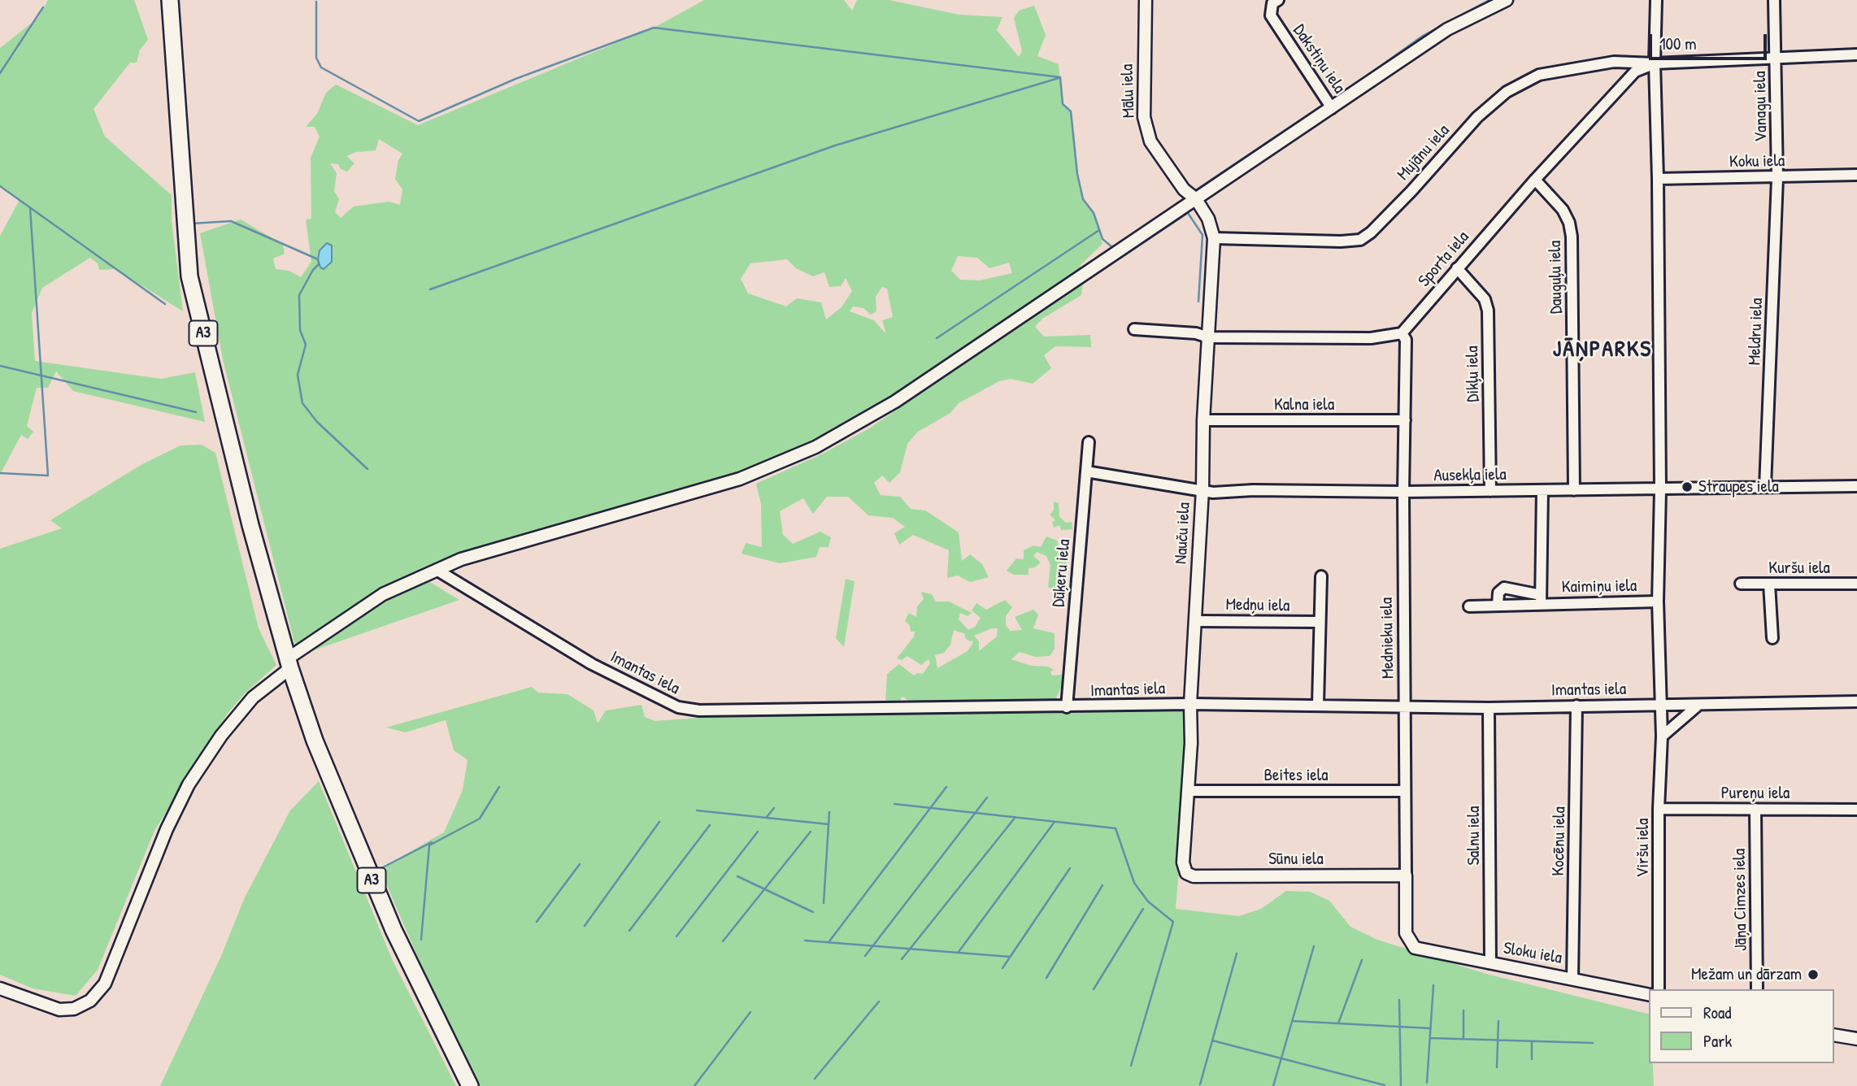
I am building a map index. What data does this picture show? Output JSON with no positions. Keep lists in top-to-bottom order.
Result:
{
  "streets": {
    "highway": ["A3"],
    "street": [
      "Dakstiņu iela",
      "Mālu iela",
      "Vanagu iela",
      "Mujānu iela",
      "Koku iela",
      "Sporta iela",
      "Dauguļu iela",
      "Meldru iela",
      "Dikļu iela",
      "Kalna iela",
      "Ausekļa iela",
      "Nauču iela",
      "Kuršu iela",
      "Dūķeru iela",
      "Kaimiņu iela",
      "Medņu iela",
      "Mednieku iela",
      "Imantas iela",
      "Beites iela",
      "Pureņu iela",
      "Salnu iela",
      "Kocēnu iela",
      "Viršu iela",
      "Sūnu iela",
      "Jāņa Cimzes iela",
      "Sloku iela"
    ]
  },
  "crossings": [
    ["Mālu iela", "Nauču iela"],
    ["Vanagu iela", "Mujānu iela"],
    ["Vanagu iela", "Koku iela"],
    ["Vanagu iela", "Meldru iela"],
    ["Mujānu iela", "Sporta iela"],
    ["Mujānu iela", "Nauču iela"],
    ["Koku iela", "Meldru iela"],
    ["Sporta iela", "Dauguļu iela"],
    ["Sporta iela", "Dikļu iela"],
    ["Sporta iela", "Mednieku iela"],
    ["Dauguļu iela", "Ausekļa iela"],
    ["Meldru iela", "Ausekļa iela"],
    ["Dikļu iela", "Ausekļa iela"],
    ["Kalna iela", "Nauču iela"],
    ["Kalna iela", "Mednieku iela"],
    ["Ausekļa iela", "Nauču iela"],
    ["Ausekļa iela", "Dūķeru iela"],
    ["Ausekļa iela", "Kaimiņu iela"],
    ["Ausekļa iela", "Mednieku iela"],
    ["Nauču iela", "Medņu iela"],
    ["Nauču iela", "Imantas iela"],
    ["Nauču iela", "Beites iela"],
    ["Nauču iela", "Sūnu iela"],
    ["Dūķeru iela", "Imantas iela"],
    ["Mednieku iela", "Imantas iela"],
    ["Mednieku iela", "Beites iela"],
    ["Mednieku iela", "Sūnu iela"],
    ["Mednieku iela", "Sloku iela"],
    ["Imantas iela", "Salnu iela"],
    ["Imantas iela", "Kocēnu iela"],
    ["Imantas iela", "Viršu iela"],
    ["Pureņu iela", "Viršu iela"],
    ["Pureņu iela", "Jāņa Cimzes iela"],
    ["Salnu iela", "Sloku iela"],
    ["Kocēnu iela", "Sloku iela"]
  ],
  "districts": ["JĀŅPARKS"],
  "places": ["Straupes iela", "Mežam un dārzam"],
  "legend": ["Road", "Park"],
  "scale_bar": "100 m"
}
